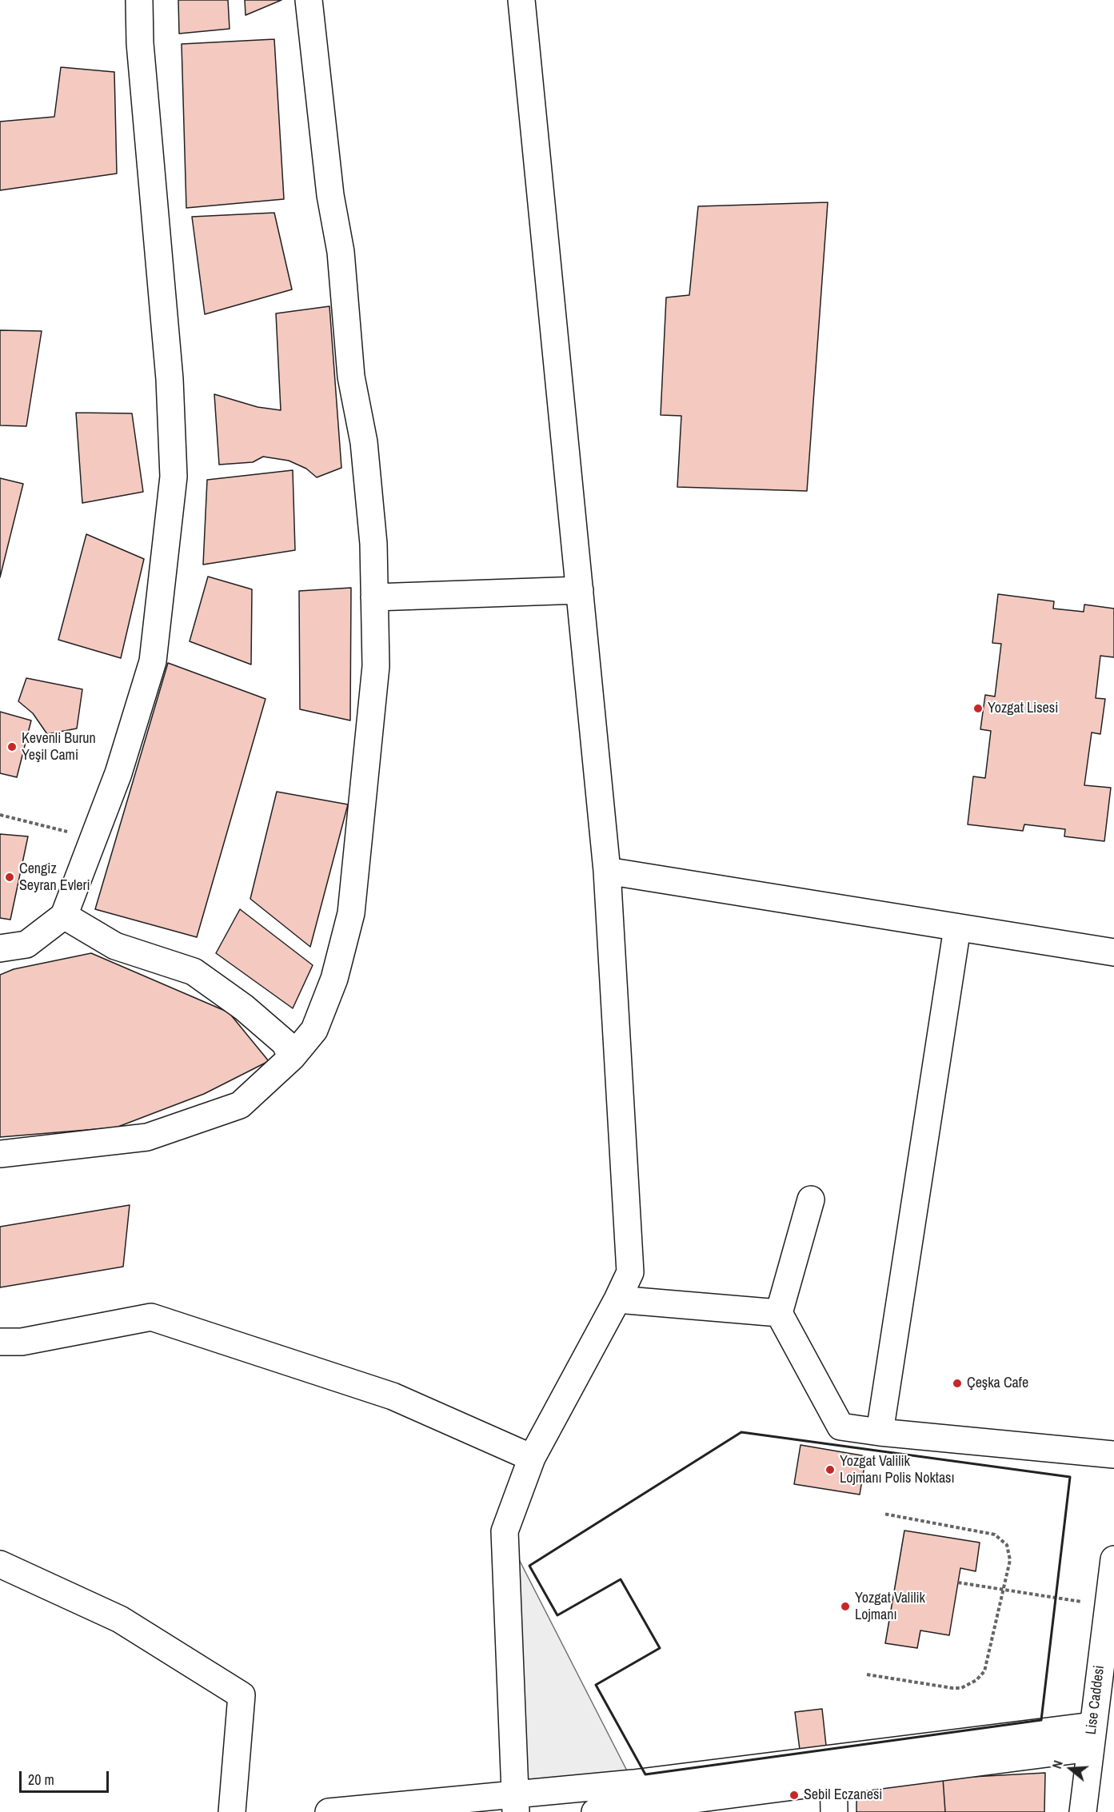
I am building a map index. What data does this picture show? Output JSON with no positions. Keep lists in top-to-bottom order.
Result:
{
  "streets": {
    "street": ["Lise Caddesi"]
  },
  "places": [
    "Yozgat Lisesi",
    "Kevenli Burun Yeşil Cami",
    "Cengiz Seyran Evleri",
    "Çeşka Cafe",
    "Yozgat Valilik Lojmanı Polis Noktası",
    "Yozgat Valilik Lojmanı",
    "Sebil Eczanesi"
  ],
  "scale_bar": "20 m",
  "north": "left"
}
